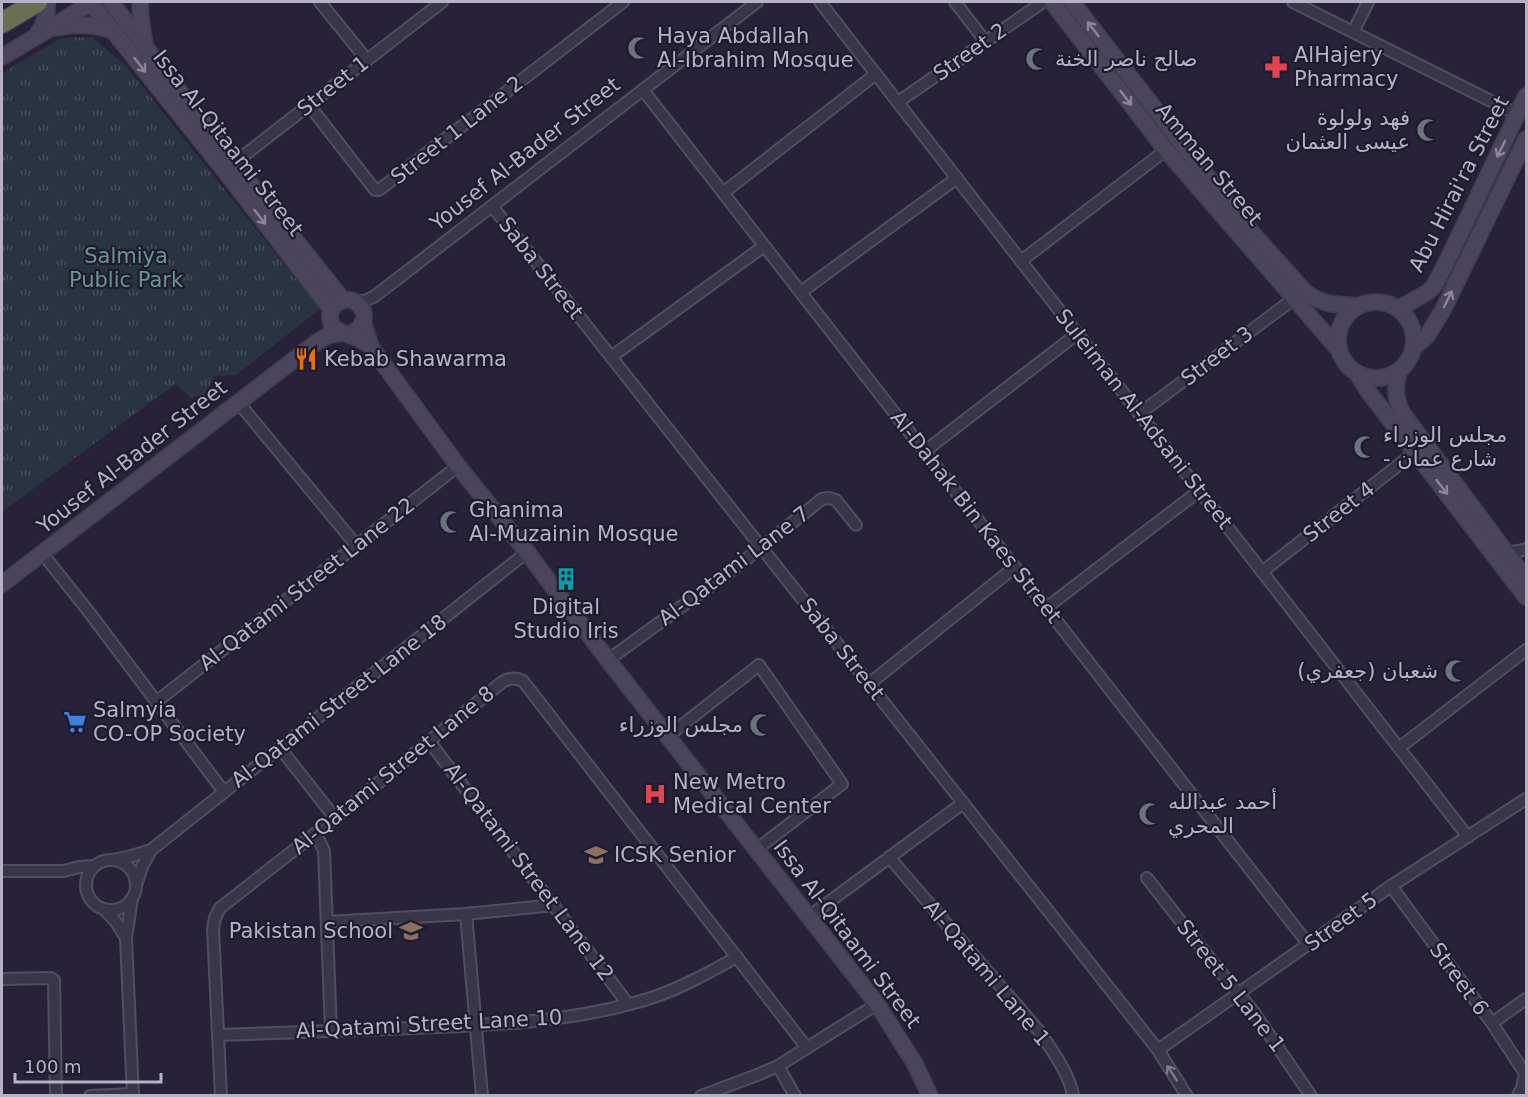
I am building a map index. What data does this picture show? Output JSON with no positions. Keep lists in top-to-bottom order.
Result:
{
  "streets": {
    "street": [
      "Street 2",
      "Street 1",
      "Street 1 Lane 2",
      "Issa Al-Qitaami Street",
      "Yousef Al-Bader Street",
      "Amman Street",
      "Abu Hirai'ra Street",
      "Saba Street",
      "Street 3",
      "Suleiman Al-Adsani Street",
      "Street 4",
      "Al-Dahak Bin Kaes Street",
      "Al-Qatami Lane 7",
      "Al-Qatami Street Lane 22",
      "Al-Qatami Street Lane 18",
      "Al-Qatami Street Lane 8",
      "Al-Qatami Street Lane 12",
      "Street 5",
      "Al-Qatami Lane 1",
      "Street 6",
      "Street 5 Lane 1",
      "Al-Qatami Street Lane 10"
    ]
  },
  "crossings": [
    ["Street 2", "Suleiman Al-Adsani Street"],
    ["Street 1", "Street 1 Lane 2"],
    ["Street 1", "Issa Al-Qitaami Street"],
    ["Issa Al-Qitaami Street", "Yousef Al-Bader Street"],
    ["Issa Al-Qitaami Street", "Al-Qatami Lane 7"],
    ["Issa Al-Qitaami Street", "Al-Qatami Street Lane 22"],
    ["Issa Al-Qitaami Street", "Al-Qatami Street Lane 18"],
    ["Yousef Al-Bader Street", "Saba Street"],
    ["Yousef Al-Bader Street", "Al-Dahak Bin Kaes Street"],
    ["Amman Street", "Abu Hirai'ra Street"],
    ["Amman Street", "Street 3"],
    ["Saba Street", "Al-Qatami Lane 7"],
    ["Saba Street", "Street 5"],
    ["Street 3", "Suleiman Al-Adsani Street"],
    ["Suleiman Al-Adsani Street", "Street 4"],
    ["Suleiman Al-Adsani Street", "Street 5"],
    ["Al-Dahak Bin Kaes Street", "Street 5"],
    ["Al-Qatami Street Lane 8", "Al-Qatami Street Lane 12"],
    ["Al-Qatami Street Lane 8", "Al-Qatami Street Lane 10"],
    ["Al-Qatami Street Lane 12", "Al-Qatami Street Lane 10"],
    ["Street 5", "Street 6"],
    ["Street 5", "Street 5 Lane 1"]
  ],
  "parks": ["Salmiya Public Park"],
  "places": {
    "mosque": [
      "Haya Abdallah Al-Ibrahim Mosque",
      "صالح ناصر الخنة",
      "فهد ولولوة عيسى العثمان",
      "مجلس الوزراء - شارع عمان",
      "Ghanima Al-Muzainin Mosque",
      "شعبان (جعفري)",
      "مجلس الوزراء",
      "أحمد عبدالله المحري"
    ],
    "pharmacy": ["AlHajery Pharmacy"],
    "restaurant": ["Kebab Shawarma"],
    "building": ["Digital Studio Iris"],
    "supermarket": ["Salmyia CO-OP Society"],
    "hospital": ["New Metro Medical Center"],
    "school or university": ["ICSK Senior", "Pakistan School"]
  },
  "scale_bar": "100 m"
}
